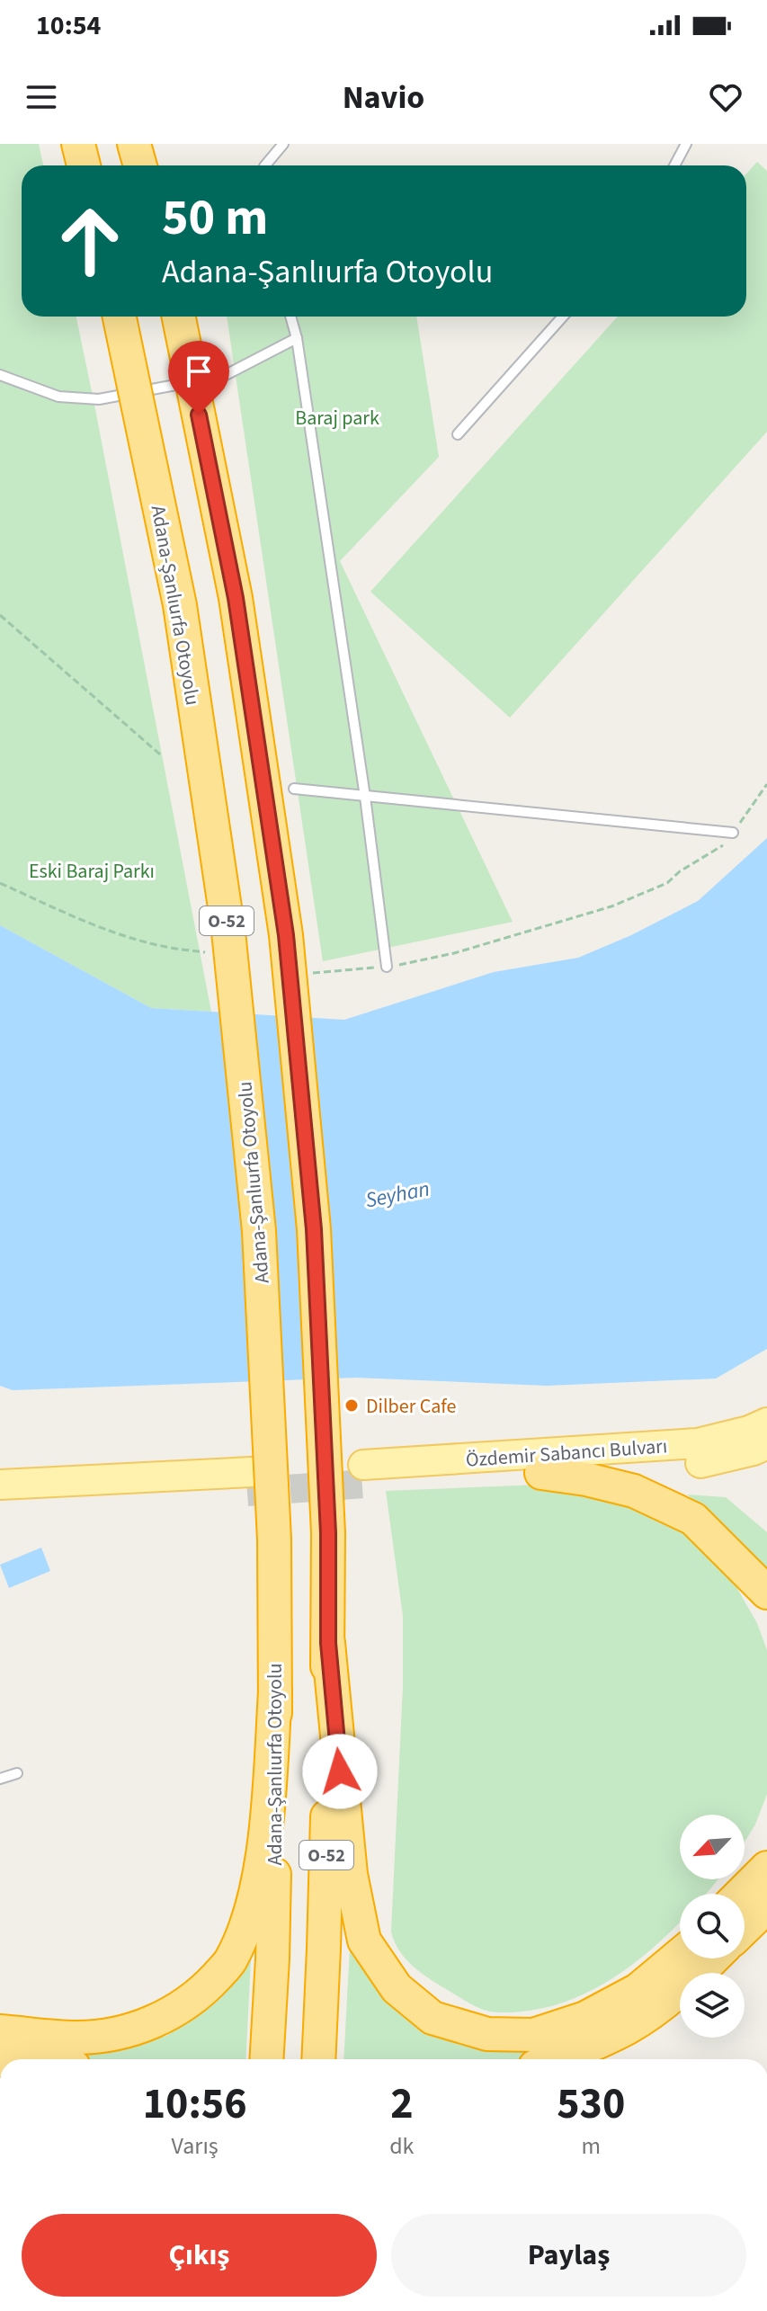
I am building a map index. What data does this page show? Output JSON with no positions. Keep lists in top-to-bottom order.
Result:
{
  "streets": {
    "highway": ["Adana-Şanlıurfa Otoyolu", "O-52"],
    "main road": ["Özdemir Sabancı Bulvarı"]
  },
  "water": ["Seyhan"],
  "parks": ["Baraj park", "Eski Baraj Parkı"],
  "places": ["Dilber Cafe"],
  "north": "bottom left",
  "page": {
    "status": "10:54",
    "header": "Navio",
    "turn": ["50 m", "Adana-Şanlıurfa Otoyolu"],
    "eta": [
      "10:56",
      "Varış",
      "2",
      "dk",
      "530",
      "m"
    ],
    "buttons": ["Çıkış", "Paylaş"]
  }
}
